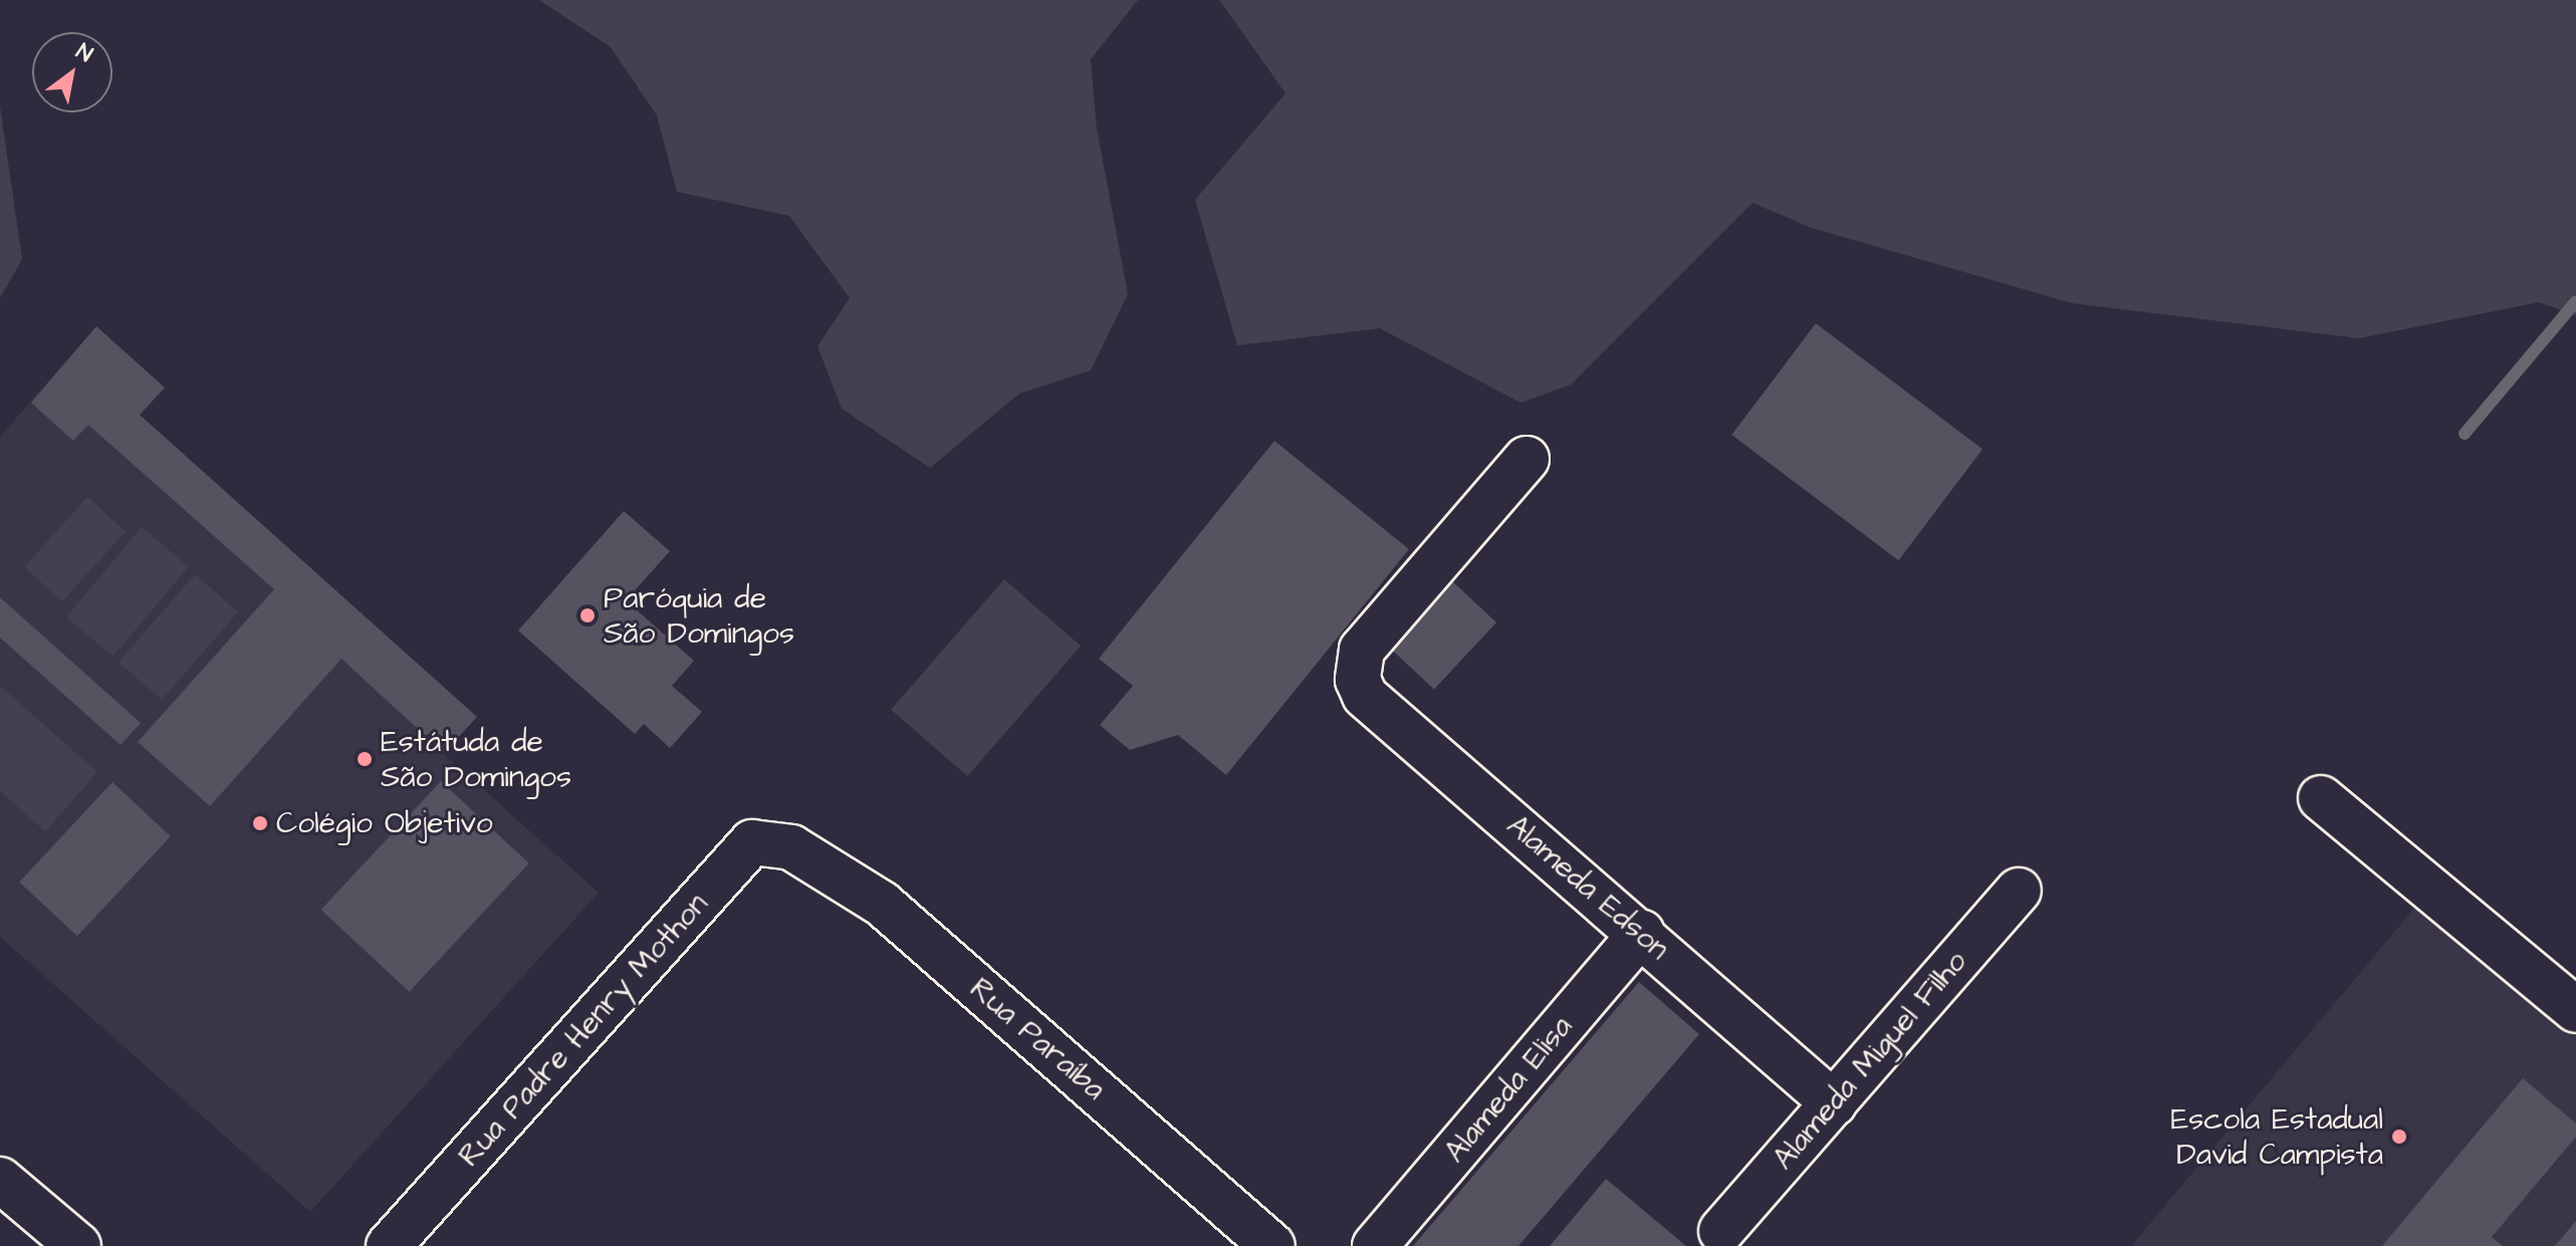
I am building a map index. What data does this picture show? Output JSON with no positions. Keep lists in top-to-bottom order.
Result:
{
  "streets": {
    "street": [
      "Alameda Edson",
      "Rua Padre Henry Mothon",
      "Rua Paraíba",
      "Alameda Miguel Filho",
      "Alameda Elisa"
    ]
  },
  "crossings": [
    ["Alameda Edson", "Alameda Miguel Filho"],
    ["Alameda Edson", "Alameda Elisa"],
    ["Rua Padre Henry Mothon", "Rua Paraíba"]
  ],
  "places": [
    "Paróquia de São Domingos",
    "Estátuda de São Domingos",
    "Colégio Objetivo",
    "Escola Estadual David Campista"
  ],
  "north": "top right"
}
